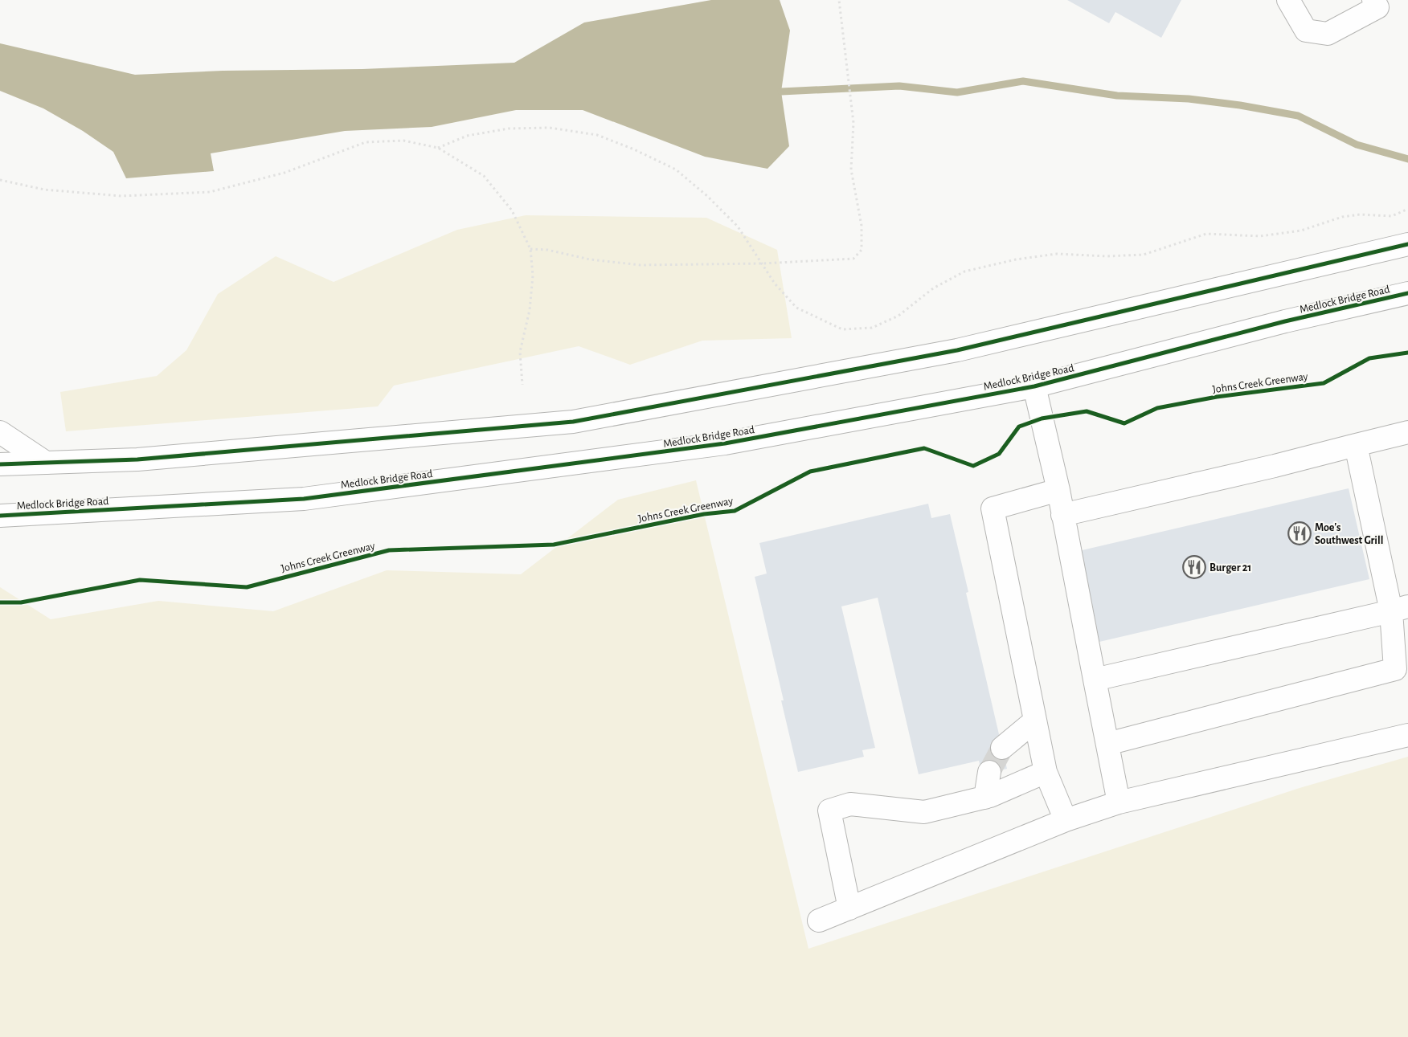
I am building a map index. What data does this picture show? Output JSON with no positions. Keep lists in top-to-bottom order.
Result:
{
  "streets": {
    "main road": ["Medlock Bridge Road"],
    "cycle path": ["Johns Creek Greenway"]
  },
  "places": {
    "restaurant": ["Moe's Southwest Grill", "Burger 21"]
  }
}
